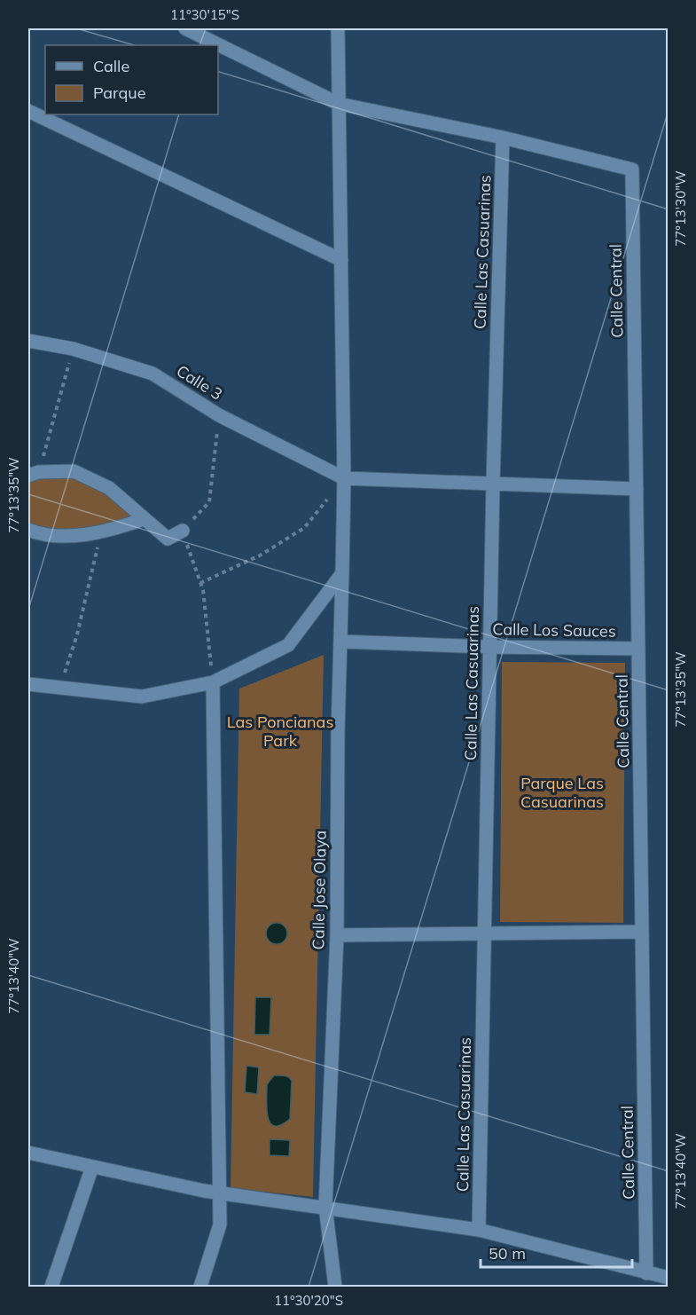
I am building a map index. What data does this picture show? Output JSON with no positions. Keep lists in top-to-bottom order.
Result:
{
  "streets": {
    "street": [
      "Calle Las Casuarinas",
      "Calle Central",
      "Calle 3",
      "Calle Los Sauces",
      "Calle Jose Olaya"
    ]
  },
  "crossings": [
    ["Calle Las Casuarinas", "Calle Central"],
    ["Calle Las Casuarinas", "Calle Los Sauces"],
    ["Calle Central", "Calle Los Sauces"],
    ["Calle 3", "Calle Jose Olaya"],
    ["Calle Los Sauces", "Calle Jose Olaya"]
  ],
  "parks": ["Las Poncianas Park", "Parque Las Casuarinas"],
  "legend": ["Calle", "Parque"],
  "scale_bar": "50 m",
  "coordinates": [
    "11°30'15\"S",
    "77°13'30\"W",
    "77°13'35\"W",
    "77°13'40\"W",
    "11°30'20\"S"
  ]
}
